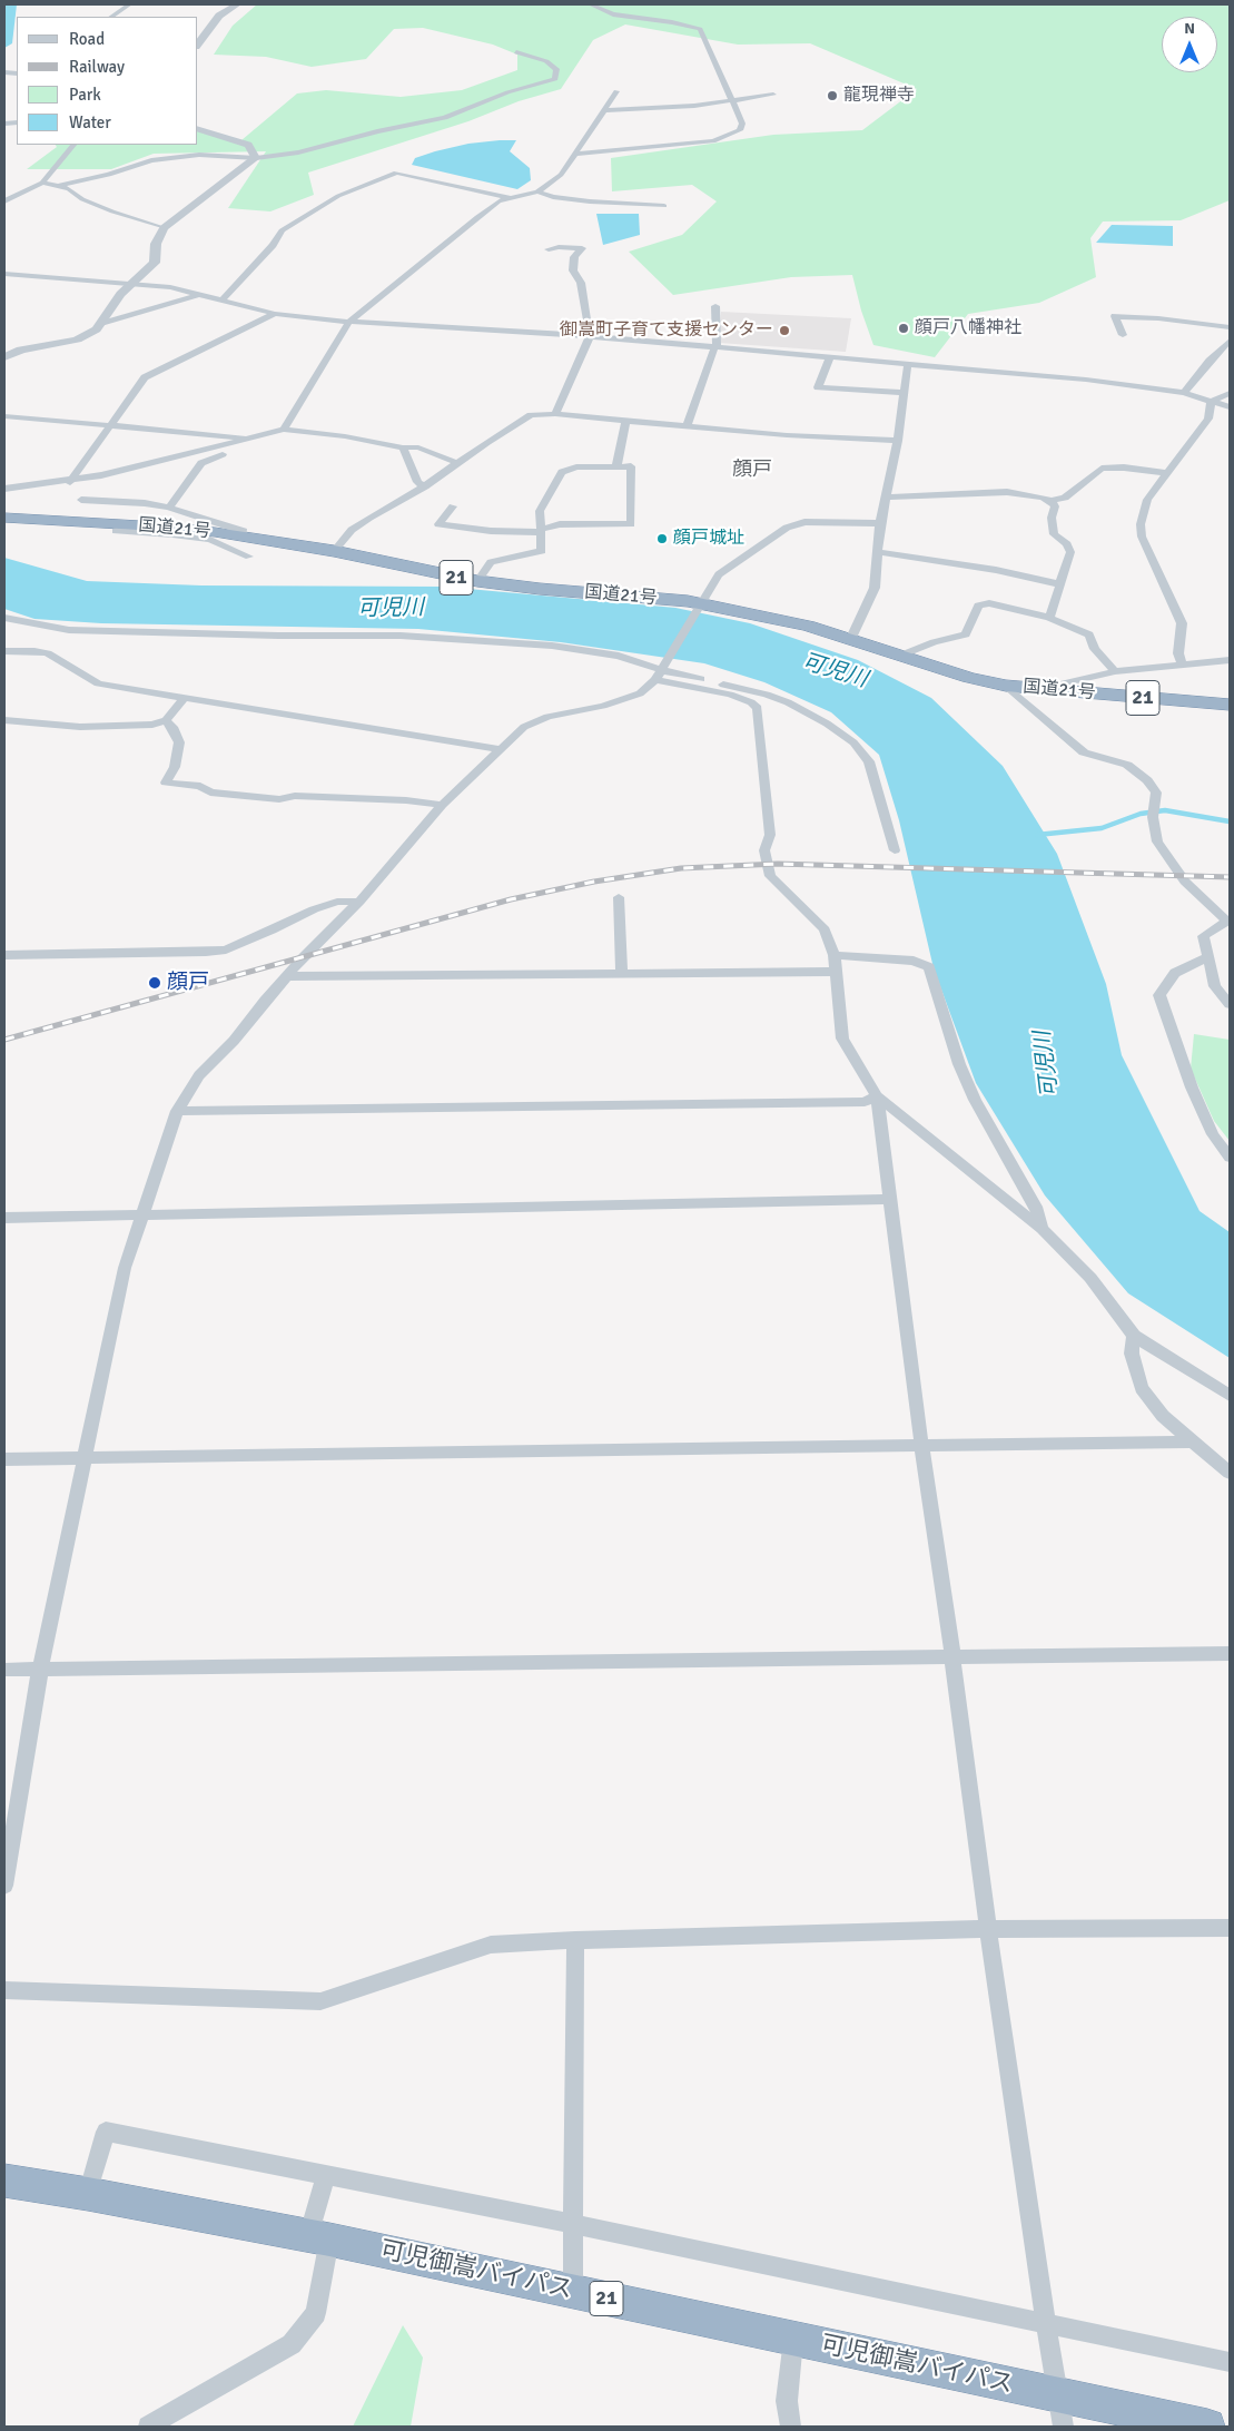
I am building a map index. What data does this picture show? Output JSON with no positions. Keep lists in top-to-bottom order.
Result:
{
  "streets": {
    "highway": ["国道21号", "21", "可児御嵩バイパス"]
  },
  "districts": ["顔戸"],
  "water": ["可児川"],
  "places": [
    "龍現禅寺",
    "顔戸八幡神社",
    "御嵩町子育て支援センター",
    "顔戸城址",
    "顔戸"
  ],
  "legend": [
    "Road",
    "Railway",
    "Park",
    "Water"
  ],
  "north": "top"
}
